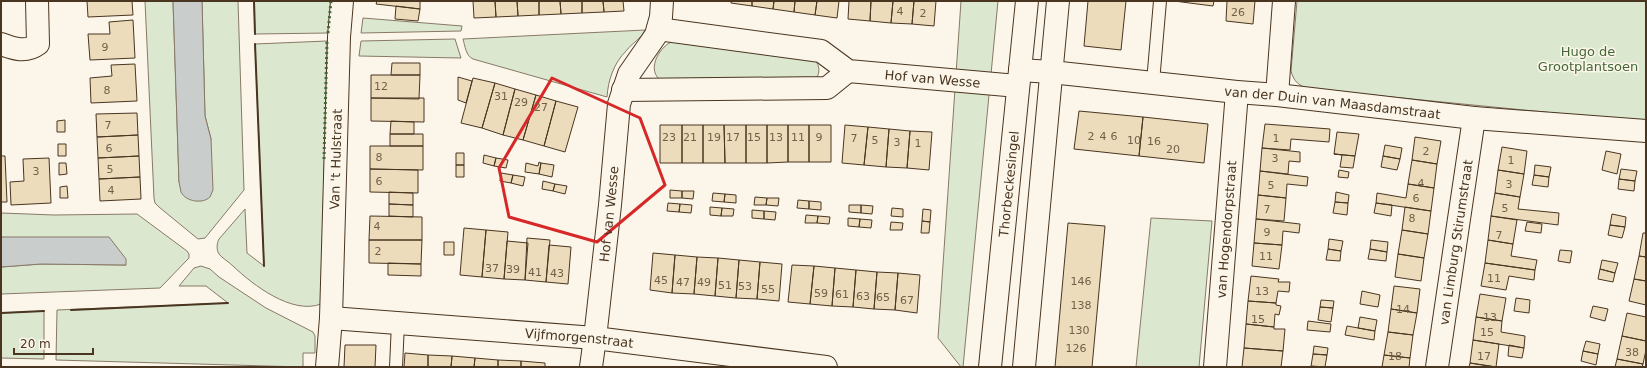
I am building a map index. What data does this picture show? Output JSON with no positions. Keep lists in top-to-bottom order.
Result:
{
  "streets": {
    "street": [
      "Hof van Wesse",
      "van der Duin van Maasdamstraat",
      "Van 't Hulstraat",
      "Thorbeckesingel",
      "van Hogendorpstraat",
      "van Limburg Stirumstraat",
      "Vijfmorgenstraat"
    ]
  },
  "crossings": [
    ["Hof van Wesse", "van der Duin van Maasdamstraat"],
    ["Hof van Wesse", "Thorbeckesingel"],
    ["Hof van Wesse", "Vijfmorgenstraat"],
    ["van der Duin van Maasdamstraat", "Thorbeckesingel"],
    ["van der Duin van Maasdamstraat", "van Hogendorpstraat"],
    ["van der Duin van Maasdamstraat", "van Limburg Stirumstraat"],
    ["Van 't Hulstraat", "Vijfmorgenstraat"]
  ],
  "parks": ["Hugo de Grootplantsoen"],
  "house_numbers": [
    "4",
    "26",
    "2",
    "9",
    "12",
    "8",
    "31",
    "29",
    "27",
    "7",
    "2",
    "4",
    "6",
    "23",
    "21",
    "19",
    "17",
    "15",
    "13",
    "11",
    "9",
    "7",
    "1",
    "5",
    "10",
    "16",
    "3",
    "1",
    "6",
    "20",
    "2",
    "8",
    "3",
    "1",
    "5",
    "3",
    "6",
    "4",
    "3",
    "5",
    "4",
    "6",
    "5",
    "7",
    "8",
    "4",
    "9",
    "7",
    "2",
    "11",
    "37",
    "39",
    "41",
    "43",
    "11",
    "45",
    "146",
    "47",
    "49",
    "51",
    "53",
    "55",
    "13",
    "59",
    "61",
    "63",
    "65",
    "67",
    "138",
    "14",
    "13",
    "15",
    "130",
    "15",
    "126",
    "38",
    "18",
    "17"
  ],
  "scale_bar": "20 m"
}
